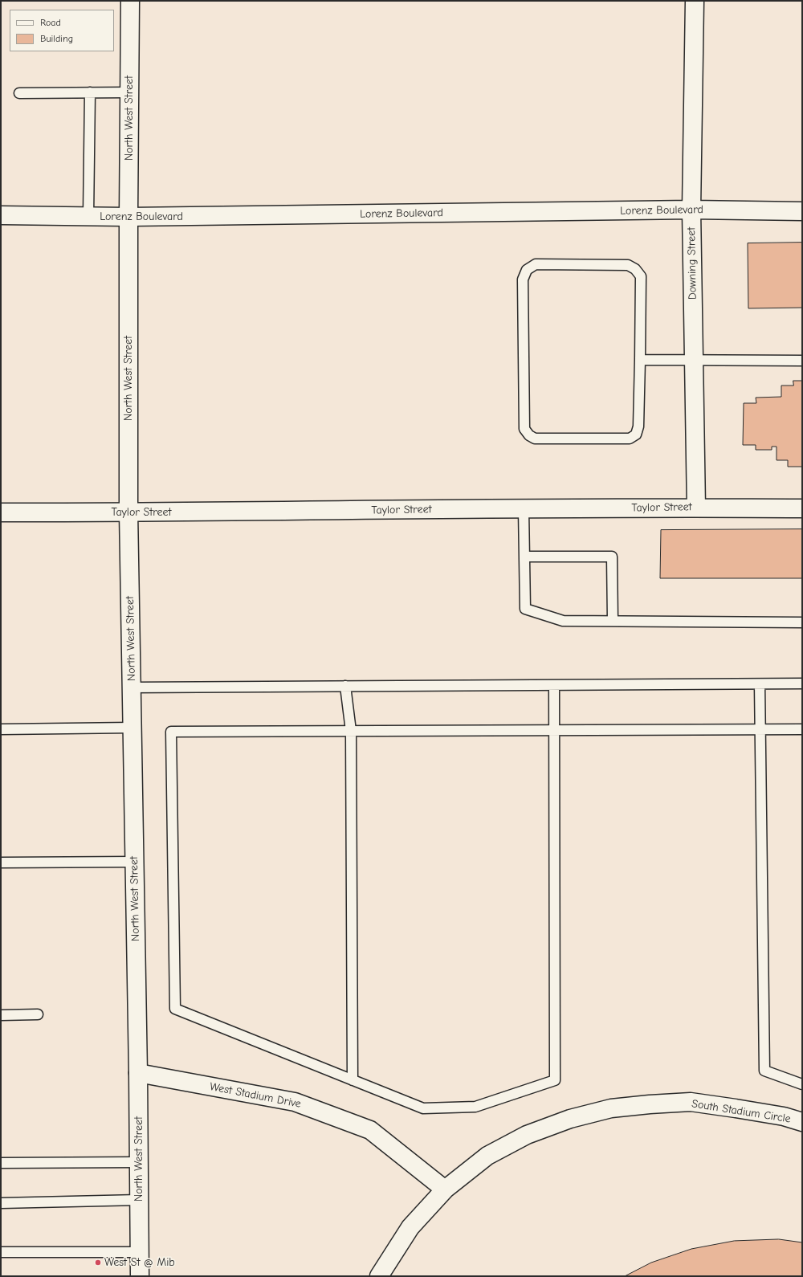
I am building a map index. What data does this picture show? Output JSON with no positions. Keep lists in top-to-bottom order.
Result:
{
  "streets": {
    "street": [
      "North West Street",
      "Lorenz Boulevard",
      "Downing Street",
      "Taylor Street",
      "West Stadium Drive",
      "South Stadium Circle"
    ]
  },
  "crossings": [
    ["North West Street", "Lorenz Boulevard"],
    ["North West Street", "Taylor Street"],
    ["North West Street", "West Stadium Drive"],
    ["Lorenz Boulevard", "Downing Street"],
    ["Downing Street", "Taylor Street"],
    ["West Stadium Drive", "South Stadium Circle"]
  ],
  "places": ["West St @ Mib"],
  "legend": ["Road", "Building"]
}
